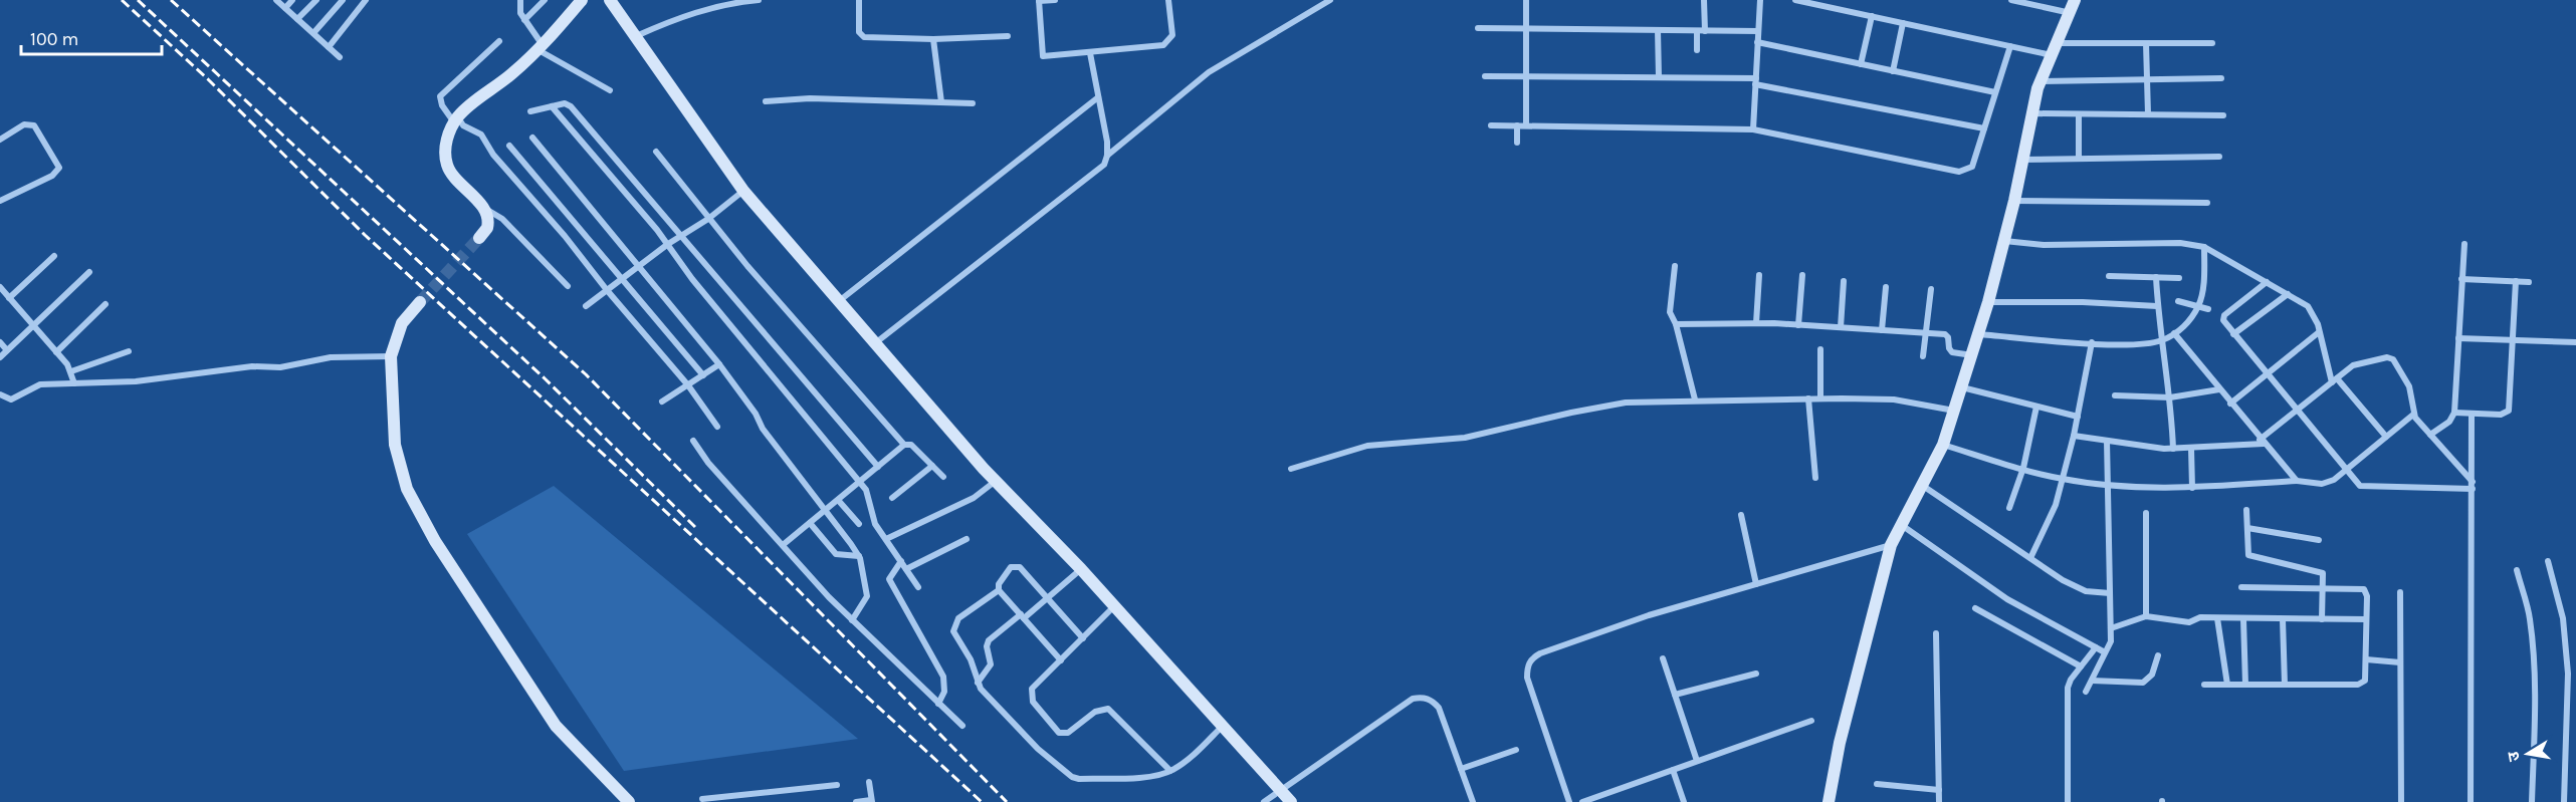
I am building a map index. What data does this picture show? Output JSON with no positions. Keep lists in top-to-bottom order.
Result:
{
  "scale_bar": "100 m",
  "north": "left"
}
